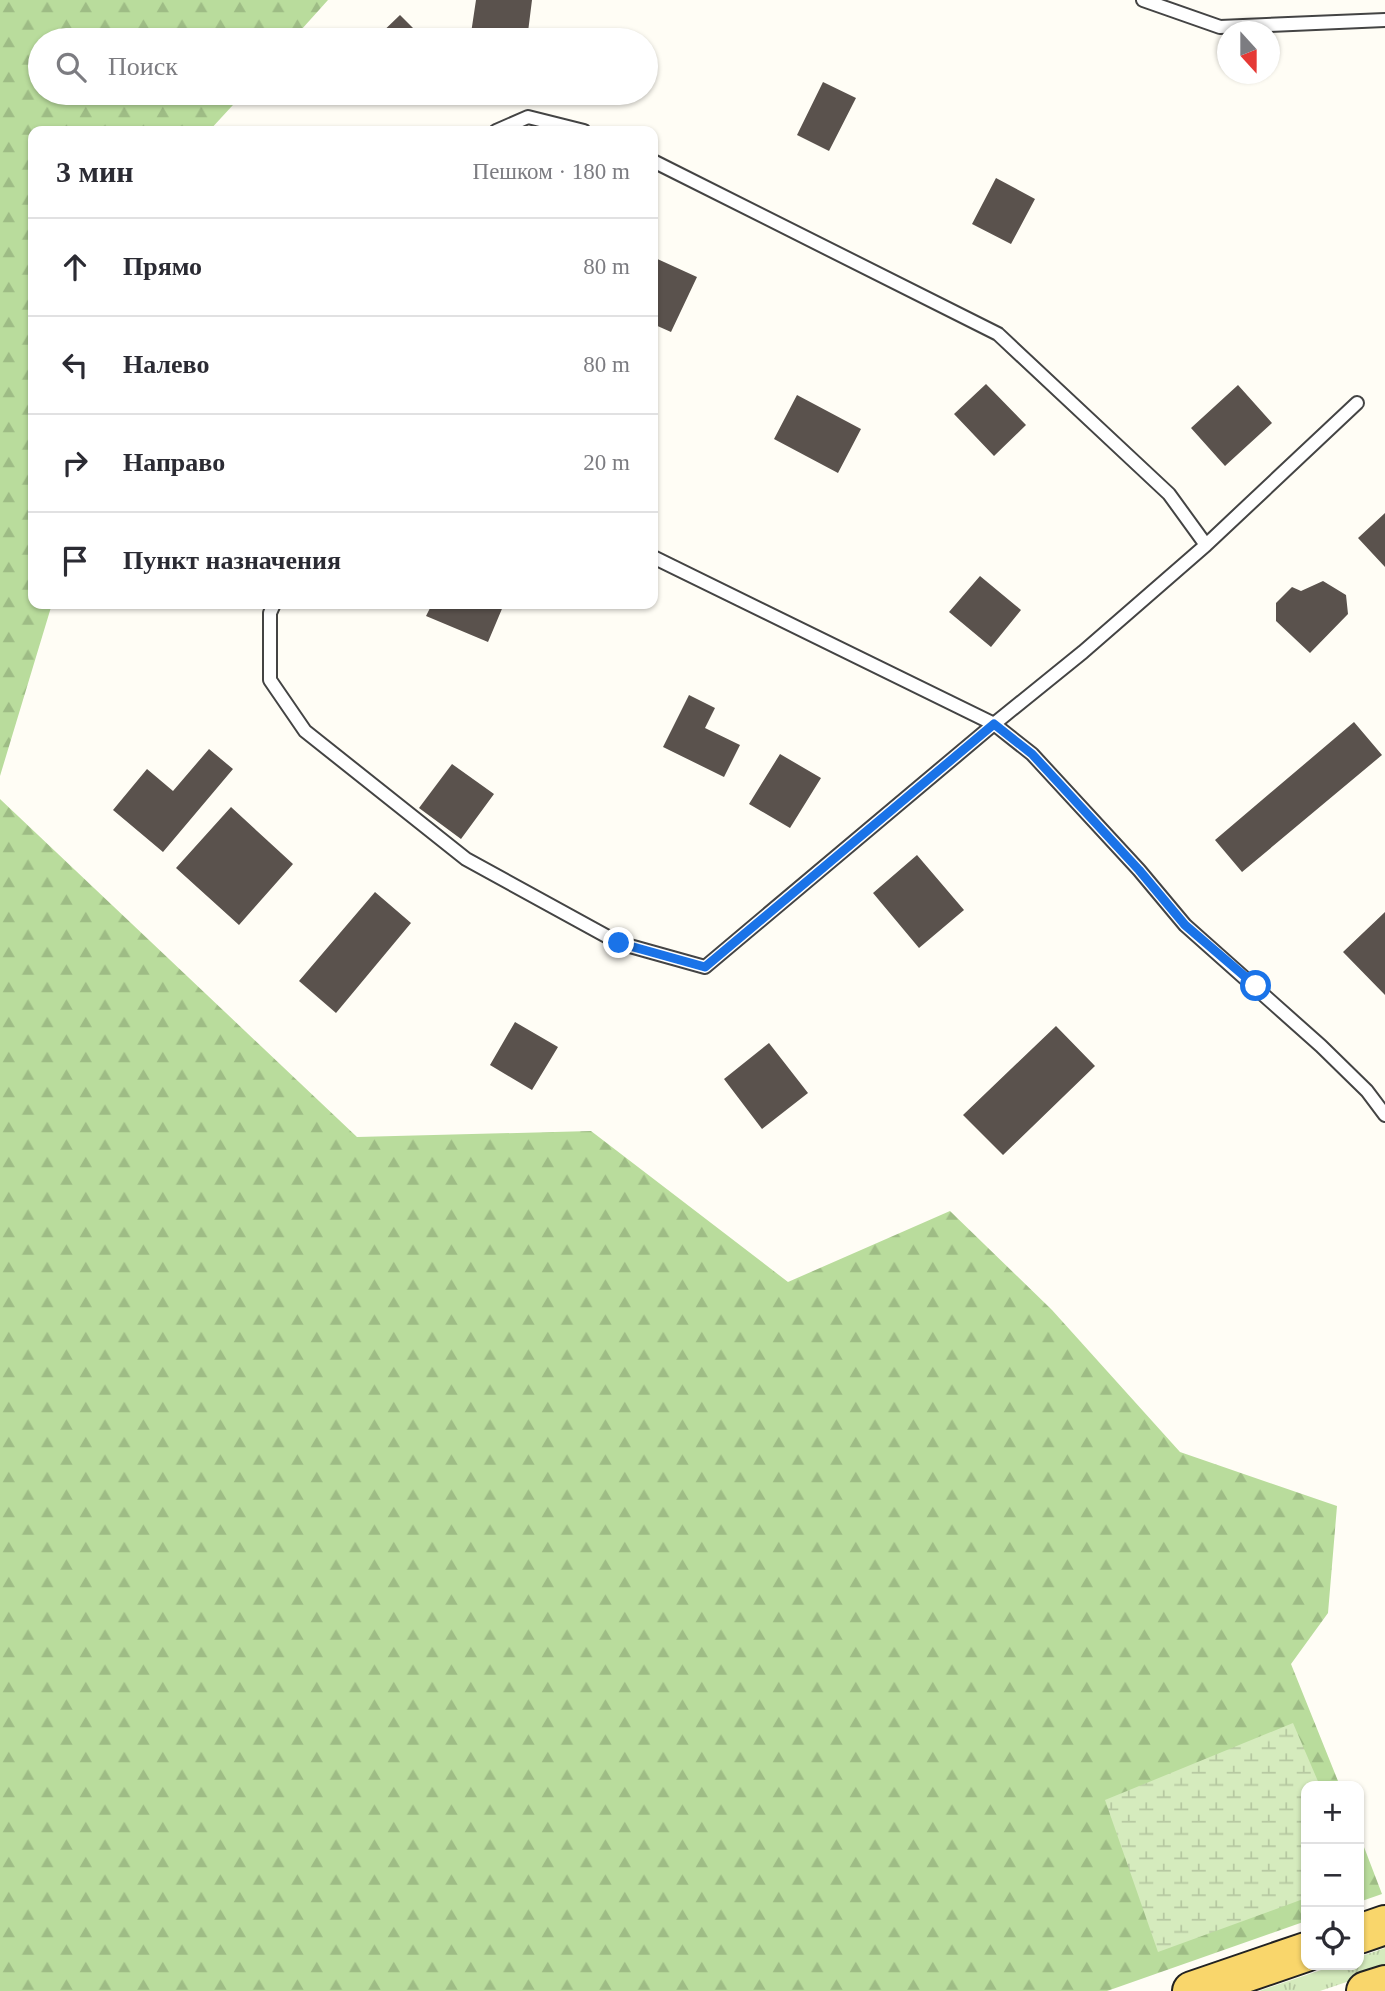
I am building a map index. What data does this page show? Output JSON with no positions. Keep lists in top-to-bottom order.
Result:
{
  "north": "bottom",
  "page": {
    "search": "Поиск",
    "heading": ["3 мин", "Пешком · 180 m"],
    "list": [
      ["Прямо", "80 m"],
      ["Налево", "80 m"],
      ["Направо", "20 m"],
      "Пункт назначения"
    ],
    "map_buttons": ["+", "−"]
  }
}
